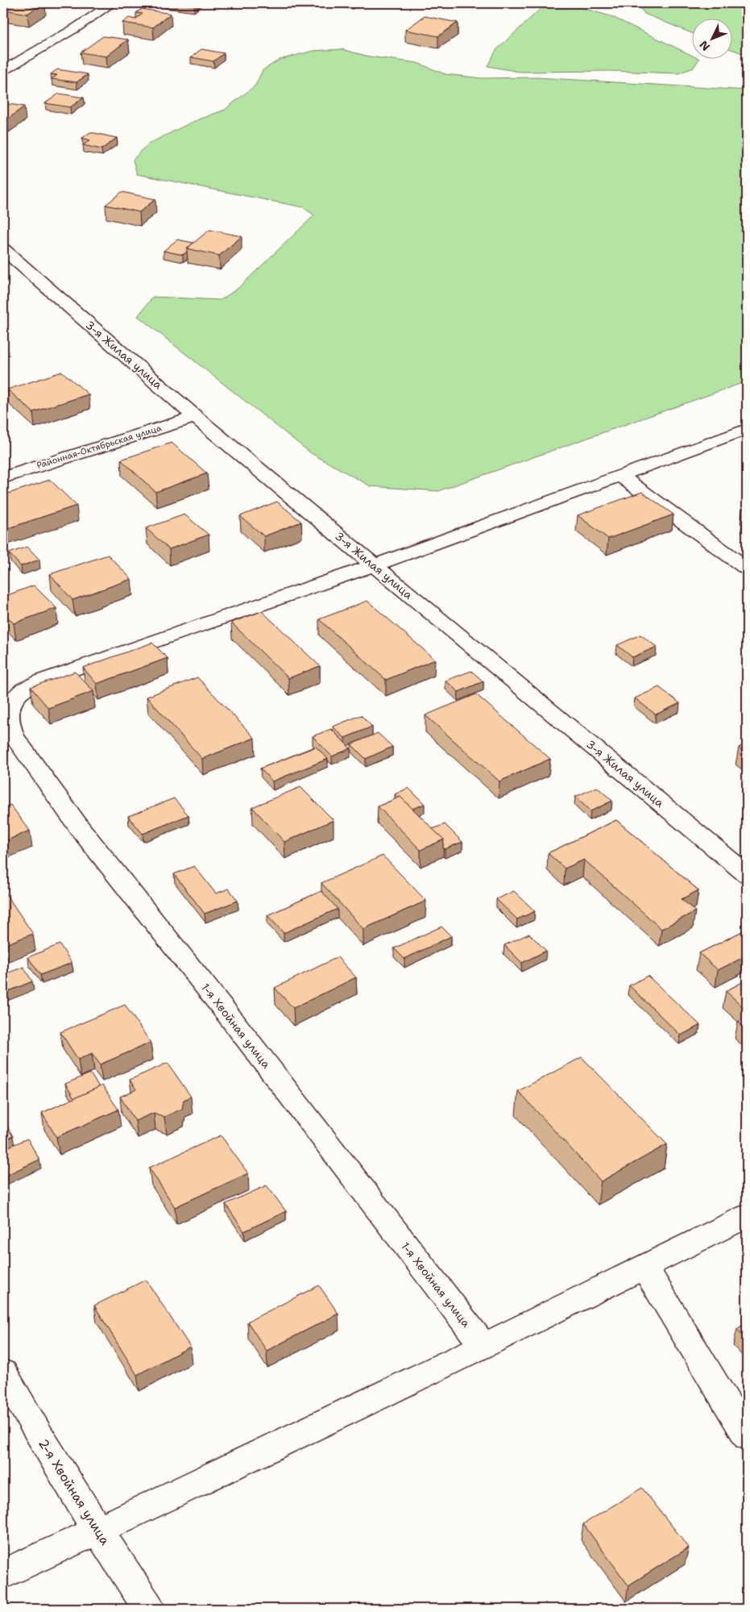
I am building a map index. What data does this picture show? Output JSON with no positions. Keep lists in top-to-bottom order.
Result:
{
  "streets": {
    "street": [
      "3-я Жилая улица",
      "Районная-Октябрьская улица",
      "1-я Хвойная улица",
      "2-я Хвойная улица"
    ]
  },
  "crossings": [
    ["3-я Жилая улица", "Районная-Октябрьская улица"],
    ["3-я Жилая улица", "1-я Хвойная улица"]
  ],
  "north": "bottom left"
}
